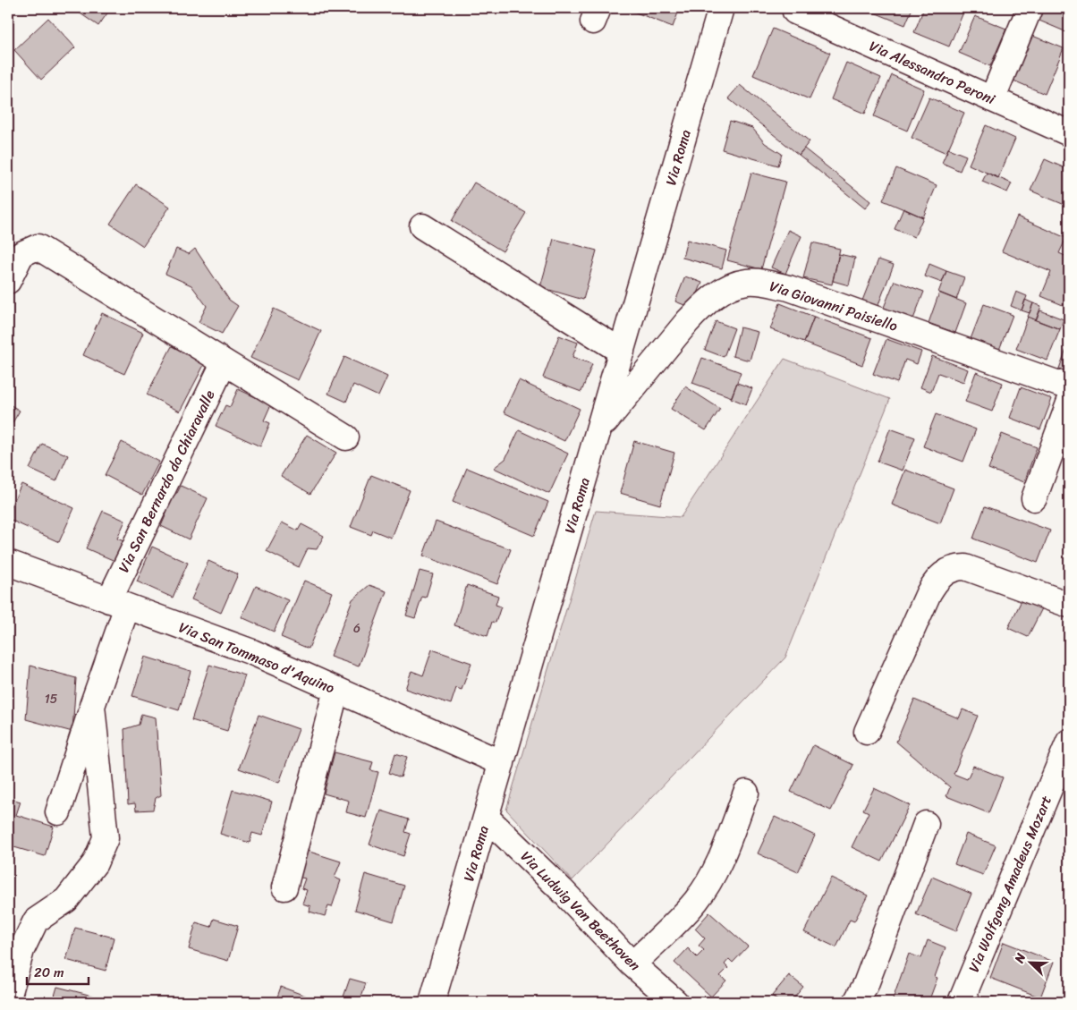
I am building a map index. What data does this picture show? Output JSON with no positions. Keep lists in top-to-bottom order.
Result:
{
  "streets": {
    "street": [
      "Via Alessandro Peroni",
      "Via Roma",
      "Via Giovanni Paisiello",
      "Via San Bernardo da Chiaravalle",
      "Via San Tommaso d'Aquino",
      "Via Wolfgang Amadeus Mozart",
      "Via Ludwig Van Beethoven"
    ]
  },
  "crossings": [
    ["Via Roma", "Via Giovanni Paisiello"],
    ["Via Roma", "Via San Tommaso d'Aquino"],
    ["Via Roma", "Via Ludwig Van Beethoven"],
    ["Via San Bernardo da Chiaravalle", "Via San Tommaso d'Aquino"]
  ],
  "house_numbers": ["6", "15"],
  "scale_bar": "20 m",
  "north": "top left"
}
